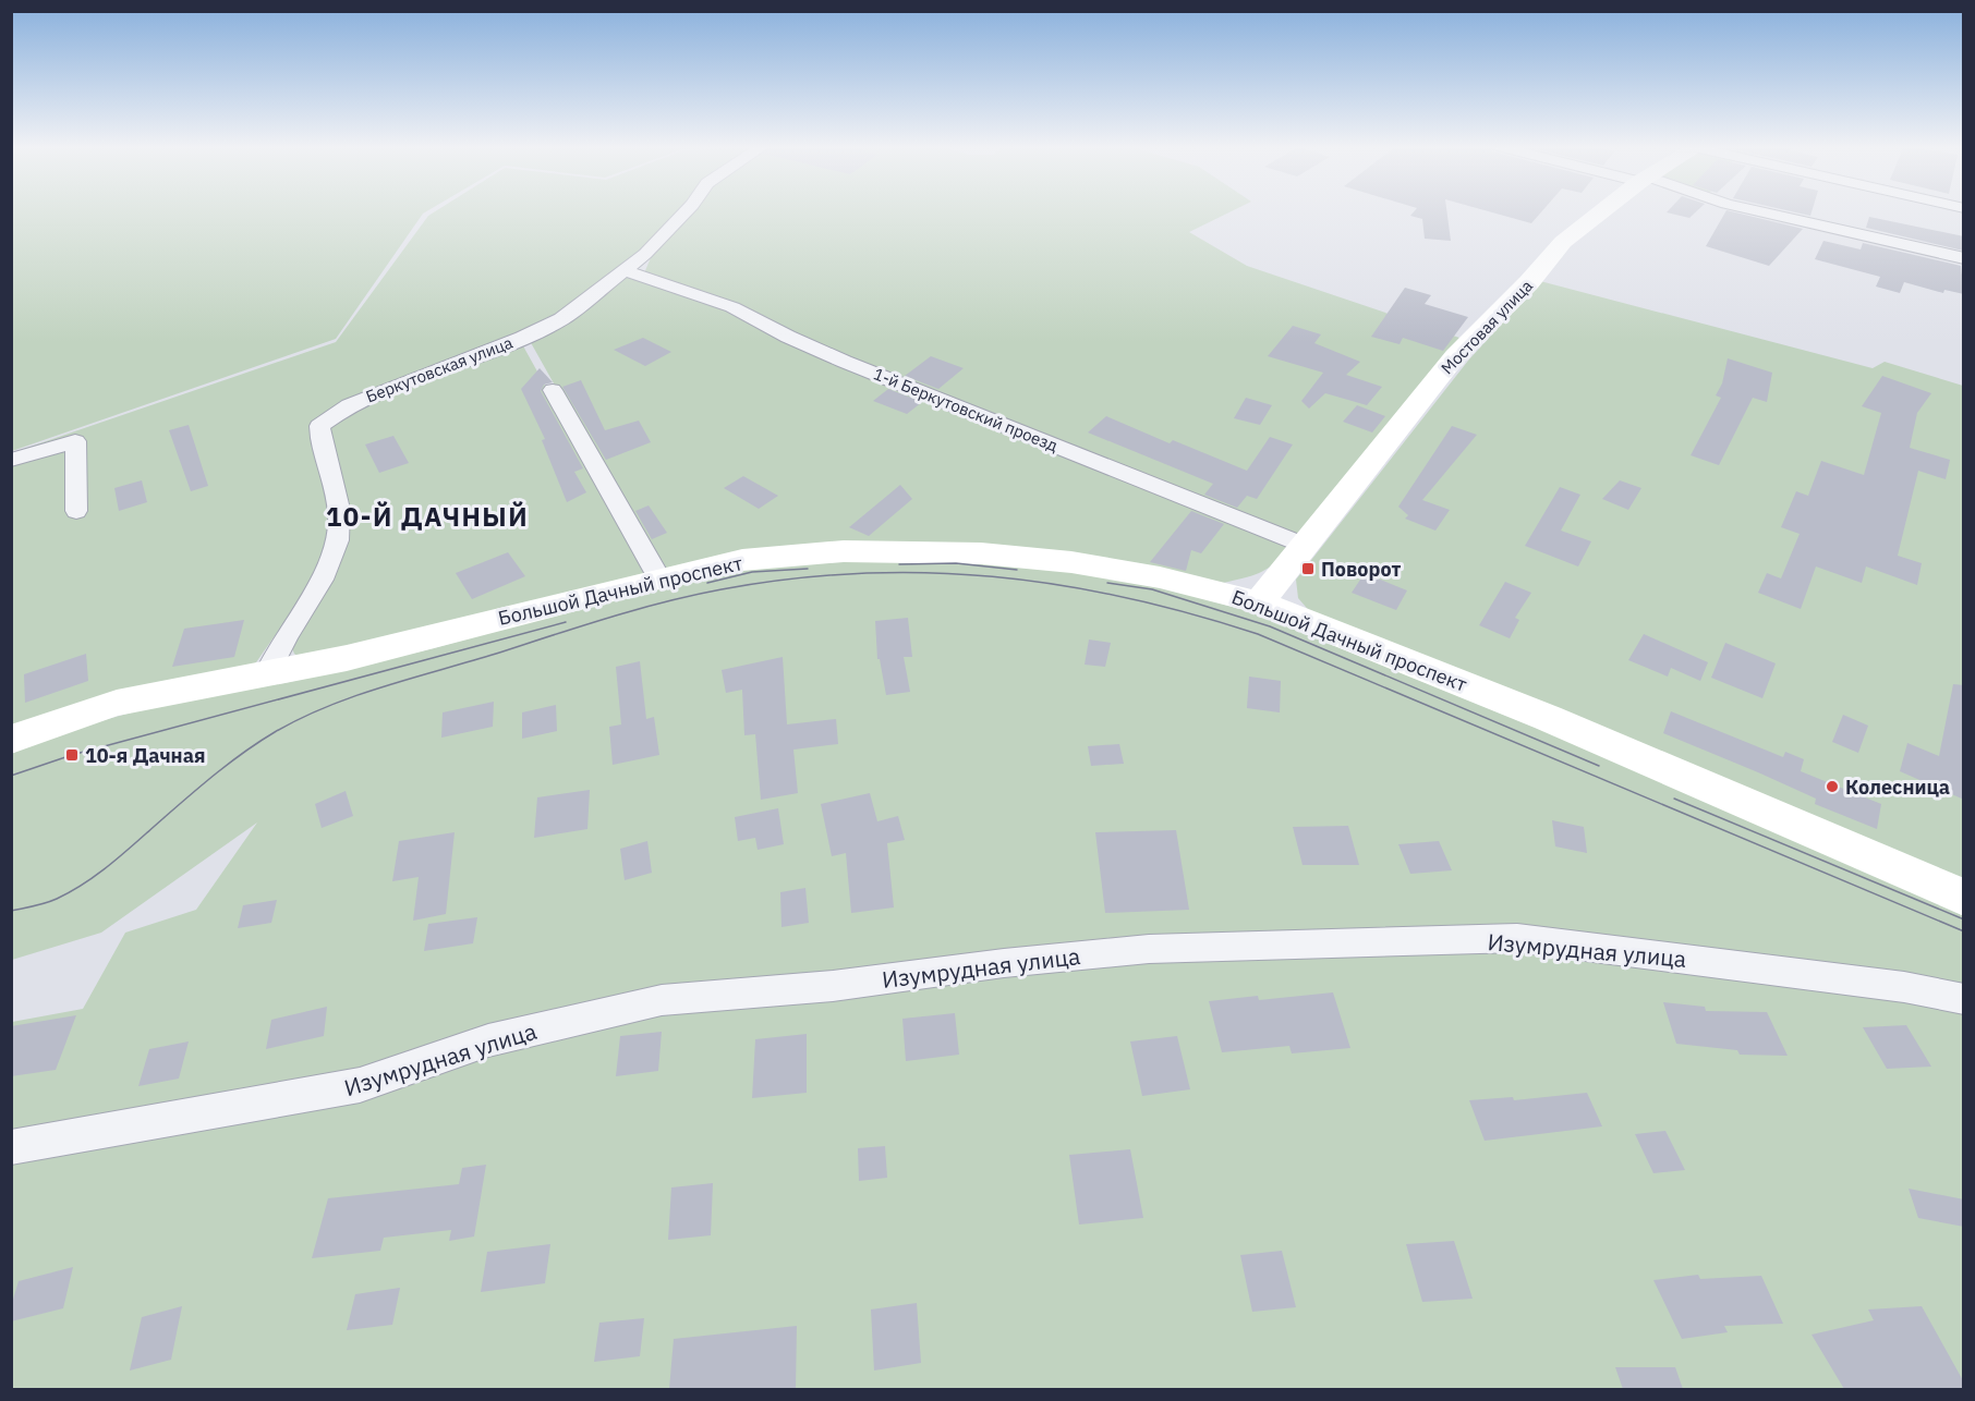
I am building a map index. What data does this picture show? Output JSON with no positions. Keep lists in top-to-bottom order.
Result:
{
  "streets": {
    "main road": ["Мостовая улица", "Большой Дачный проспект"],
    "street": ["Беркутовская улица", "1-й Беркутовский проезд", "Изумрудная улица"]
  },
  "crossings": [
    ["Мостовая улица", "1-й Беркутовский проезд"],
    ["Мостовая улица", "Большой Дачный проспект"],
    ["Беркутовская улица", "1-й Беркутовский проезд"],
    ["Беркутовская улица", "Большой Дачный проспект"]
  ],
  "districts": ["10-Й ДАЧНЫЙ"],
  "places": {
    "transit": ["Поворот", "10-я Дачная"],
    "other": ["Колесница"]
  }
}
